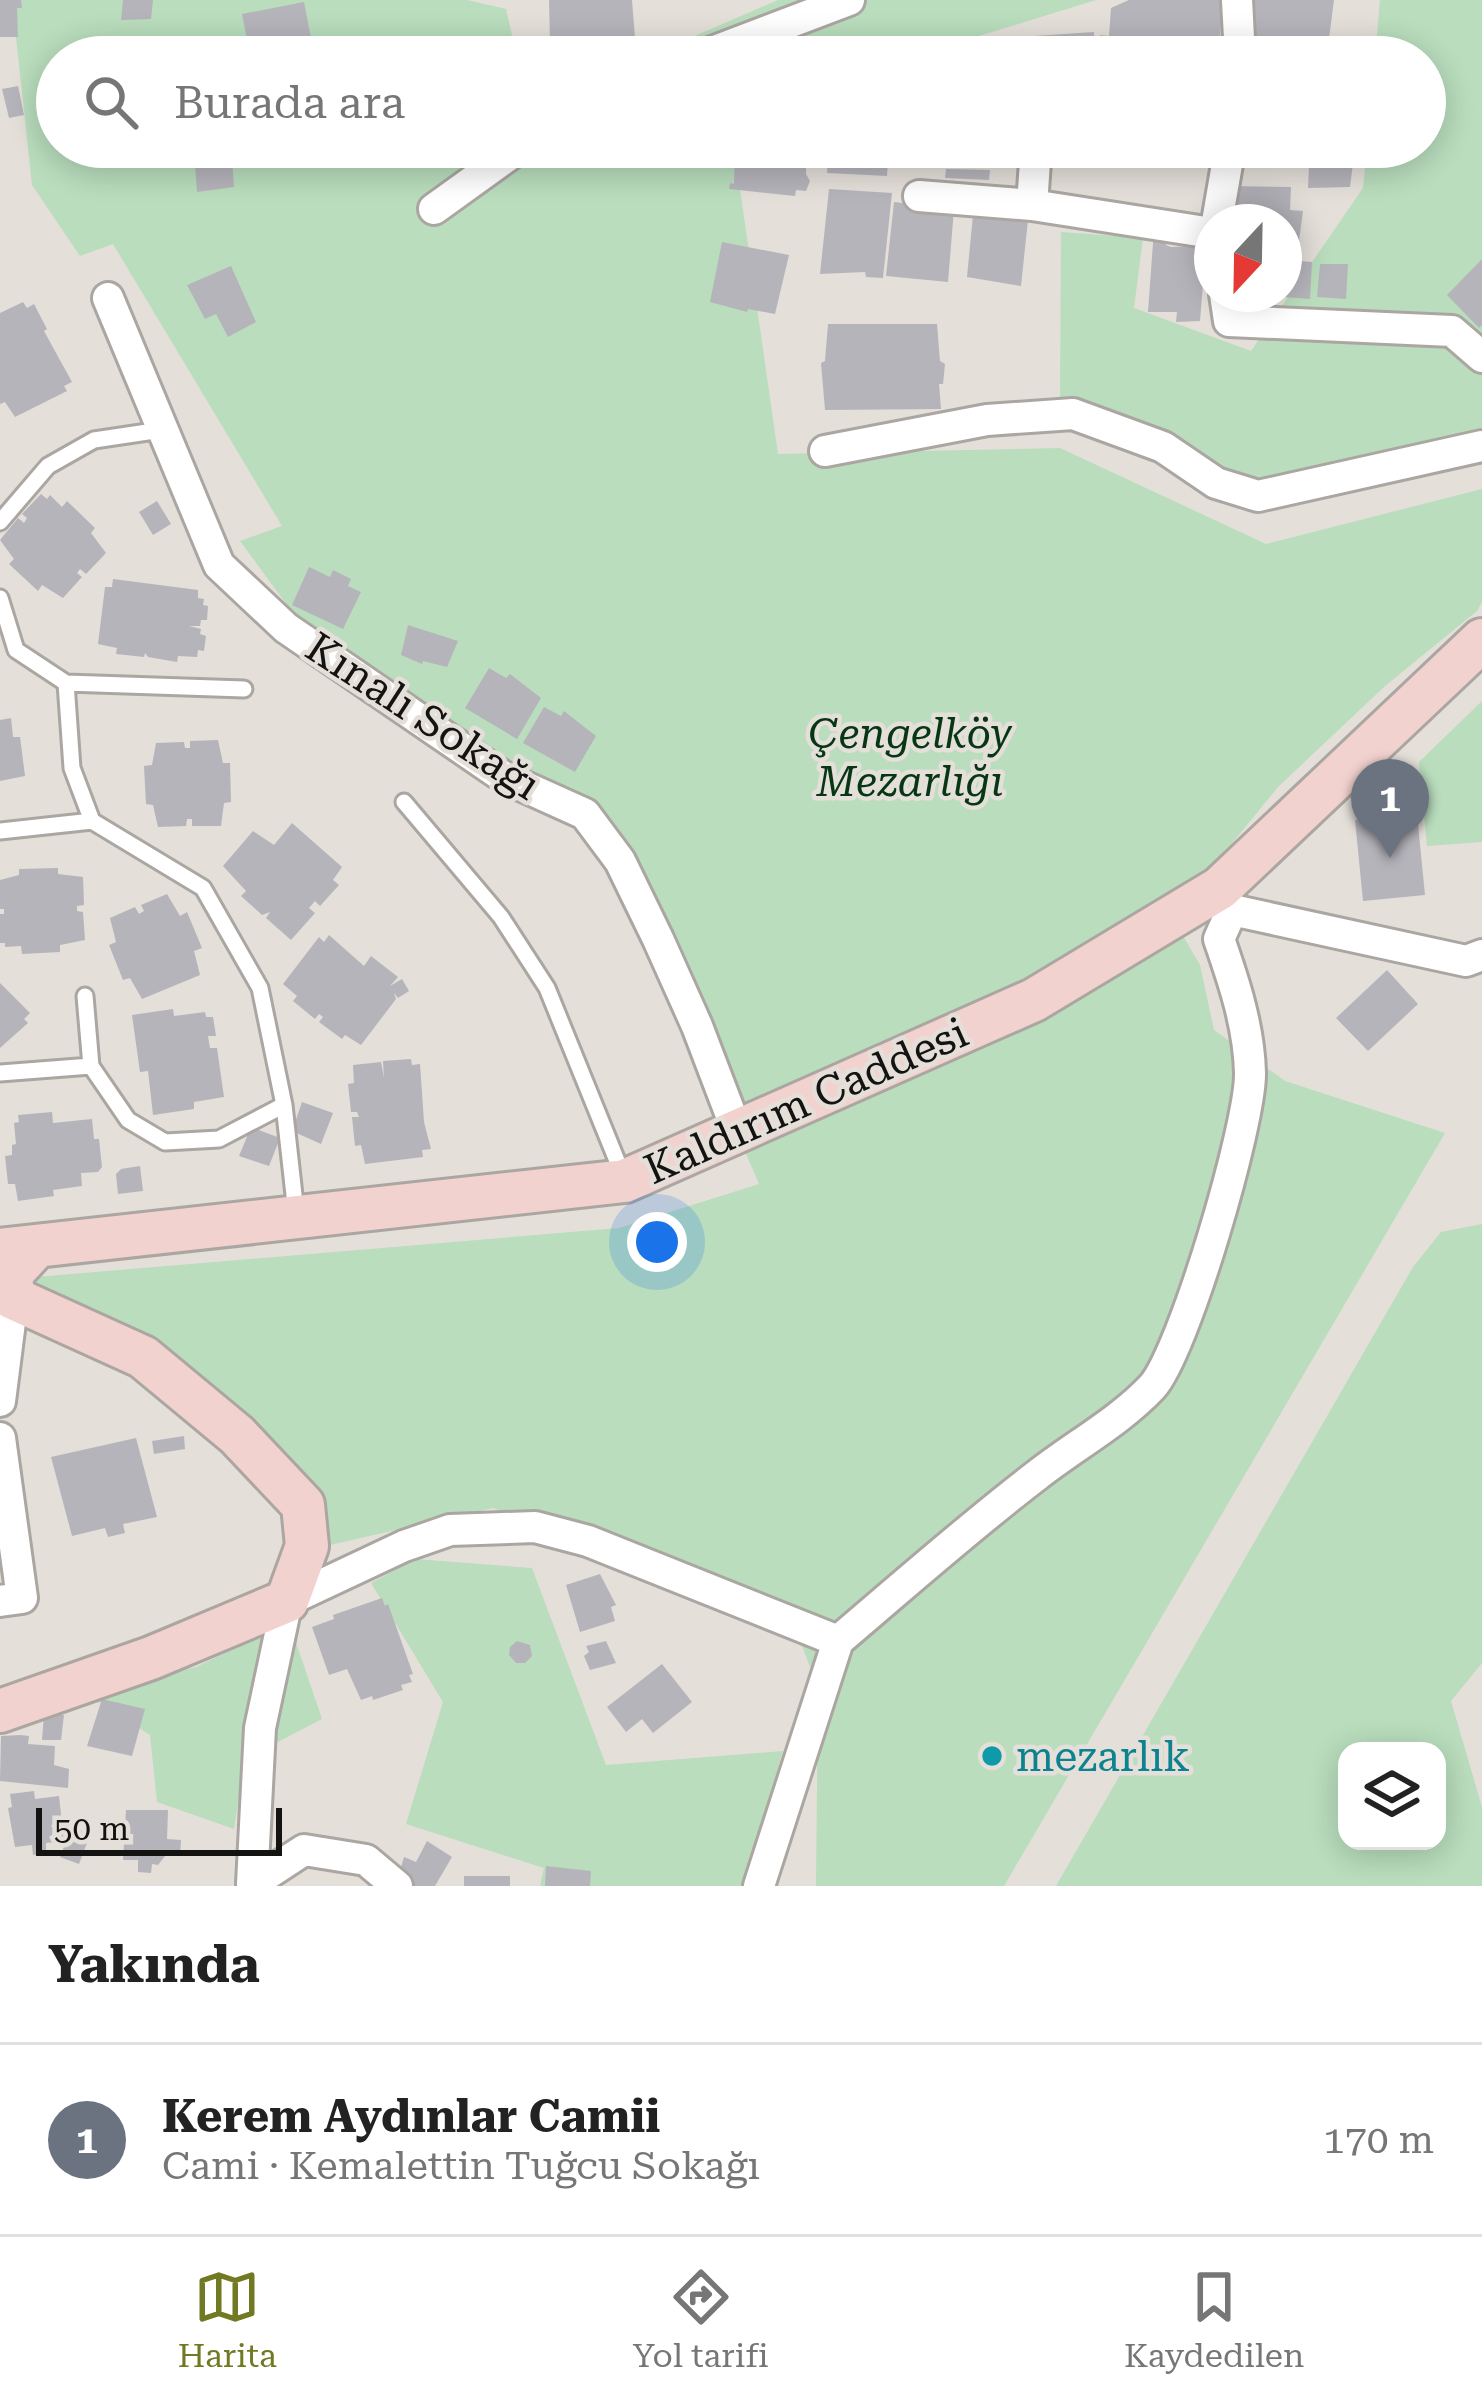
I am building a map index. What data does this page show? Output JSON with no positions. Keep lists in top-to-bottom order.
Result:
{
  "streets": {
    "street": ["Kınalı Sokağı", "Kaldırım Caddesi"]
  },
  "crossings": [
    ["Kınalı Sokağı", "Kaldırım Caddesi"]
  ],
  "parks": ["Çengelköy Mezarlığı"],
  "places": ["mezarlık"],
  "scale_bar": "50 m",
  "north": "bottom",
  "page": {
    "search": "Burada ara",
    "pins": "1",
    "scale": "50 m",
    "heading": "Yakında",
    "list": [
      {
        "mark": "1",
        "name": "Kerem Aydınlar Camii",
        "note": "Cami · Kemalettin Tuğcu Sokağı",
        "value": "170 m"
      }
    ],
    "nav": ["Harita", "Yol tarifi", "Kaydedilen"]
  }
}
